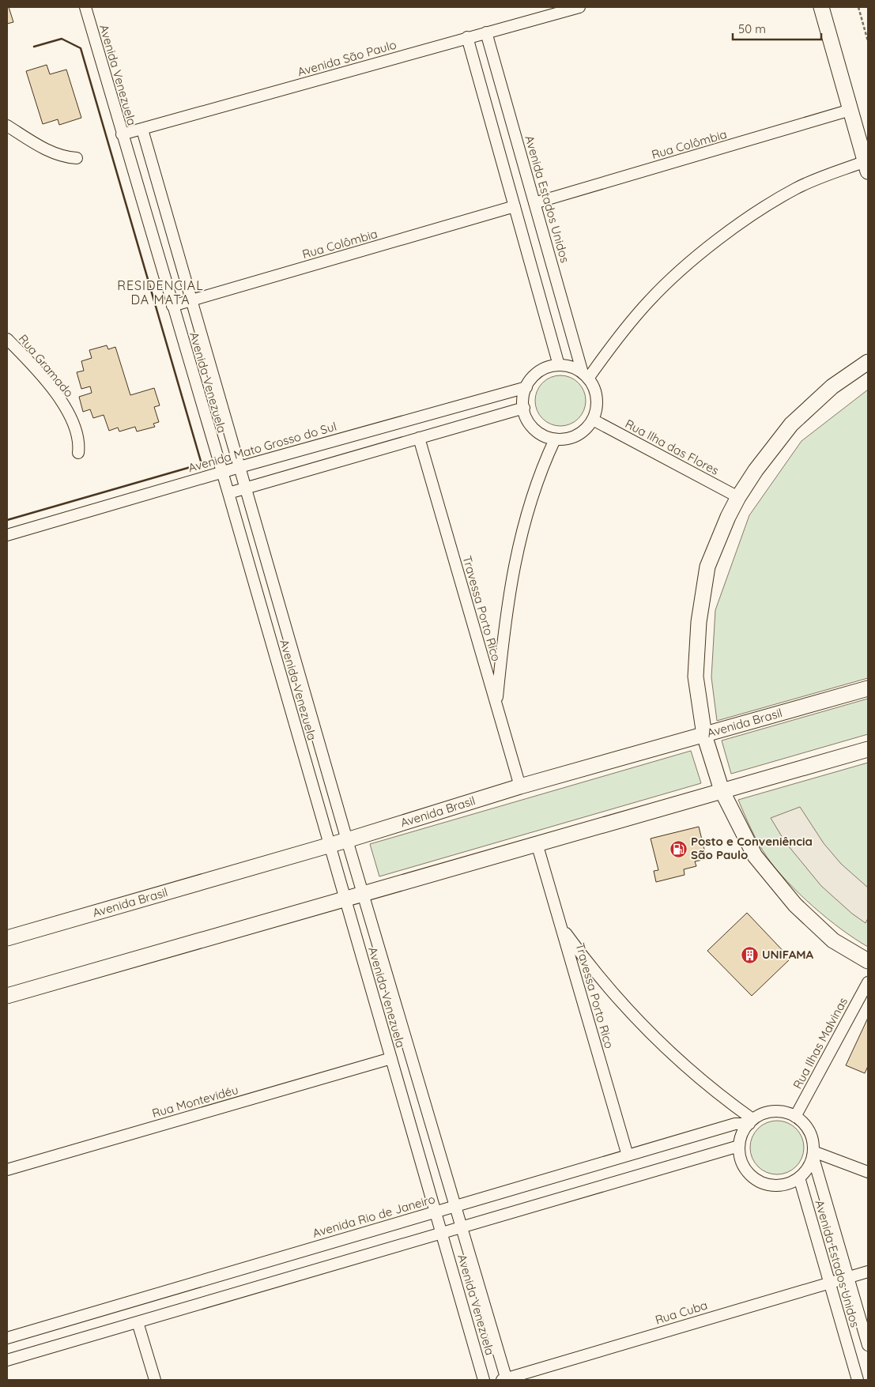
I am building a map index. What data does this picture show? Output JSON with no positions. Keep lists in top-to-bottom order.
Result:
{
  "streets": {
    "street": [
      "Avenida São Paulo",
      "Avenida Venezuela",
      "Rua Colômbia",
      "Avenida Estados Unidos",
      "Rua Gramado",
      "Avenida Mato Grosso do Sul",
      "Rua llha das Flores",
      "Travessa Porto Rico",
      "Avenida Brasil",
      "Rua Ilhas Malvinas",
      "Rua Montevidéu",
      "Avenida Rio de Janeiro",
      "Rua Cuba"
    ]
  },
  "crossings": [
    ["Avenida São Paulo", "Avenida Venezuela"],
    ["Avenida São Paulo", "Avenida Estados Unidos"],
    ["Avenida Venezuela", "Rua Colômbia"],
    ["Avenida Venezuela", "Avenida Mato Grosso do Sul"],
    ["Avenida Venezuela", "Avenida Brasil"],
    ["Avenida Venezuela", "Rua Montevidéu"],
    ["Avenida Venezuela", "Avenida Rio de Janeiro"],
    ["Avenida Venezuela", "Rua Cuba"],
    ["Rua Colômbia", "Avenida Estados Unidos"],
    ["Avenida Estados Unidos", "Avenida Mato Grosso do Sul"],
    ["Avenida Estados Unidos", "Rua llha das Flores"],
    ["Avenida Estados Unidos", "Rua Ilhas Malvinas"],
    ["Avenida Estados Unidos", "Avenida Rio de Janeiro"],
    ["Avenida Estados Unidos", "Rua Cuba"],
    ["Avenida Mato Grosso do Sul", "Rua llha das Flores"],
    ["Travessa Porto Rico", "Avenida Brasil"],
    ["Travessa Porto Rico", "Avenida Rio de Janeiro"],
    ["Rua Ilhas Malvinas", "Avenida Rio de Janeiro"]
  ],
  "districts": ["RESIDENCIAL DA MATA"],
  "places": {
    "fuel station": ["Posto e Conveniência São Paulo"],
    "building": ["UNIFAMA"]
  },
  "scale_bar": "50 m"
}
